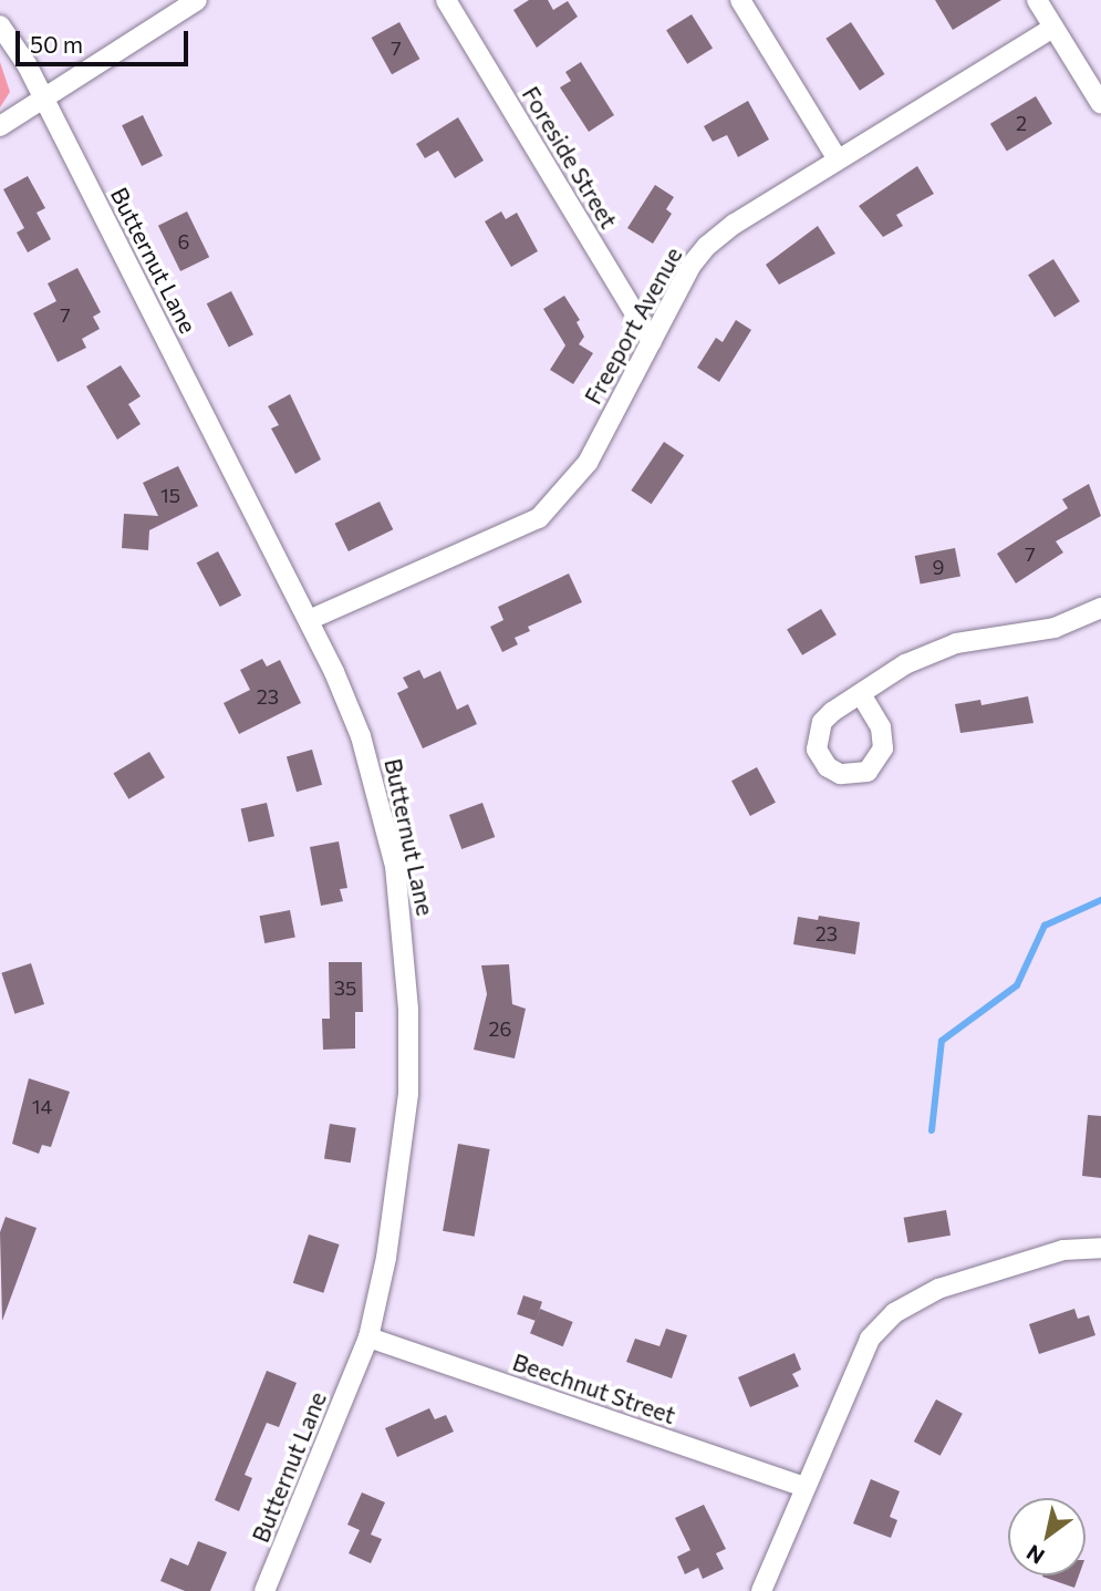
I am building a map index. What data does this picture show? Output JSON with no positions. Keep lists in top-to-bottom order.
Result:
{
  "streets": {
    "street": [
      "Foreside Street",
      "Butternut Lane",
      "Freeport Avenue",
      "Beechnut Street"
    ]
  },
  "crossings": [
    ["Foreside Street", "Freeport Avenue"],
    ["Butternut Lane", "Freeport Avenue"],
    ["Butternut Lane", "Beechnut Street"]
  ],
  "house_numbers": [
    "7",
    "2",
    "6",
    "7",
    "15",
    "7",
    "9",
    "23",
    "23",
    "35",
    "26",
    "14"
  ],
  "scale_bar": "50 m",
  "north": "bottom left"
}
